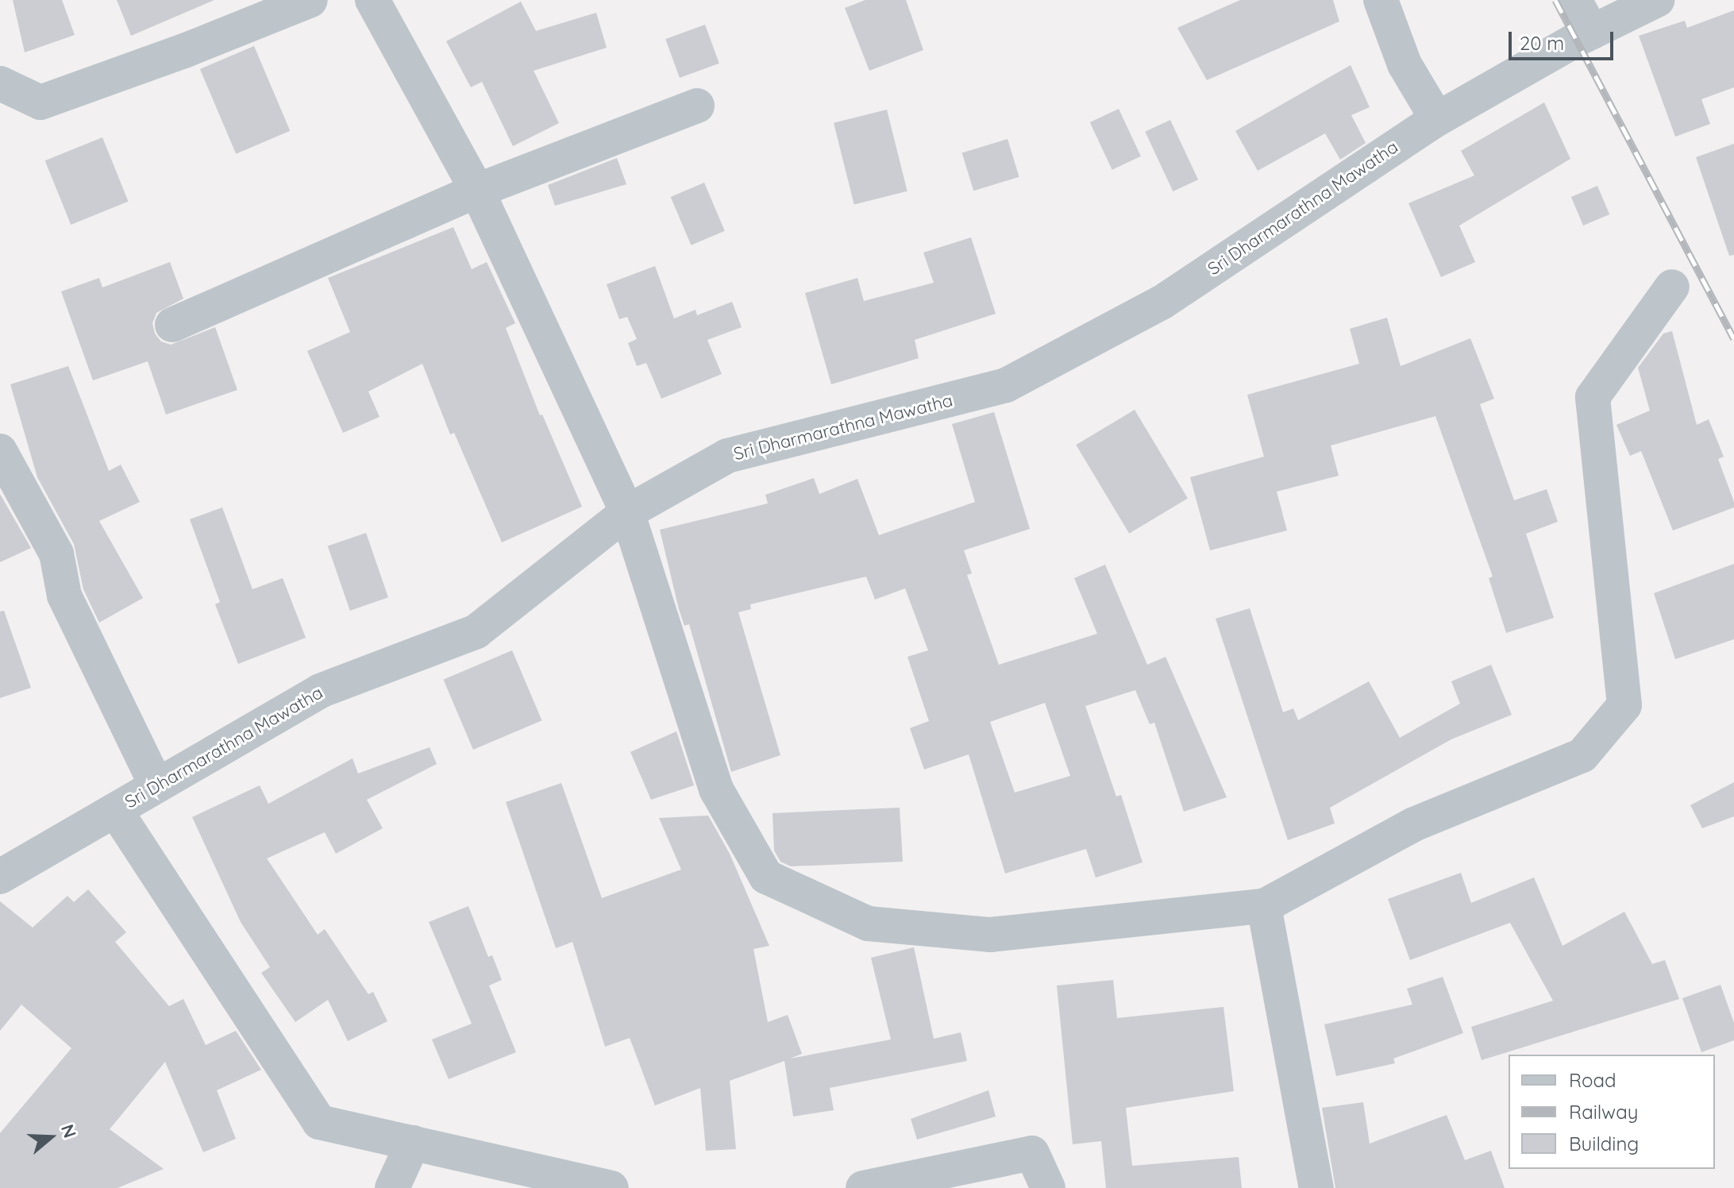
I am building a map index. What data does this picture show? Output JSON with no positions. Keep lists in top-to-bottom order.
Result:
{
  "streets": {
    "street": ["Sri Dharmarathna Mawatha"]
  },
  "legend": ["Road", "Railway", "Building"],
  "scale_bar": "20 m",
  "north": "right"
}
